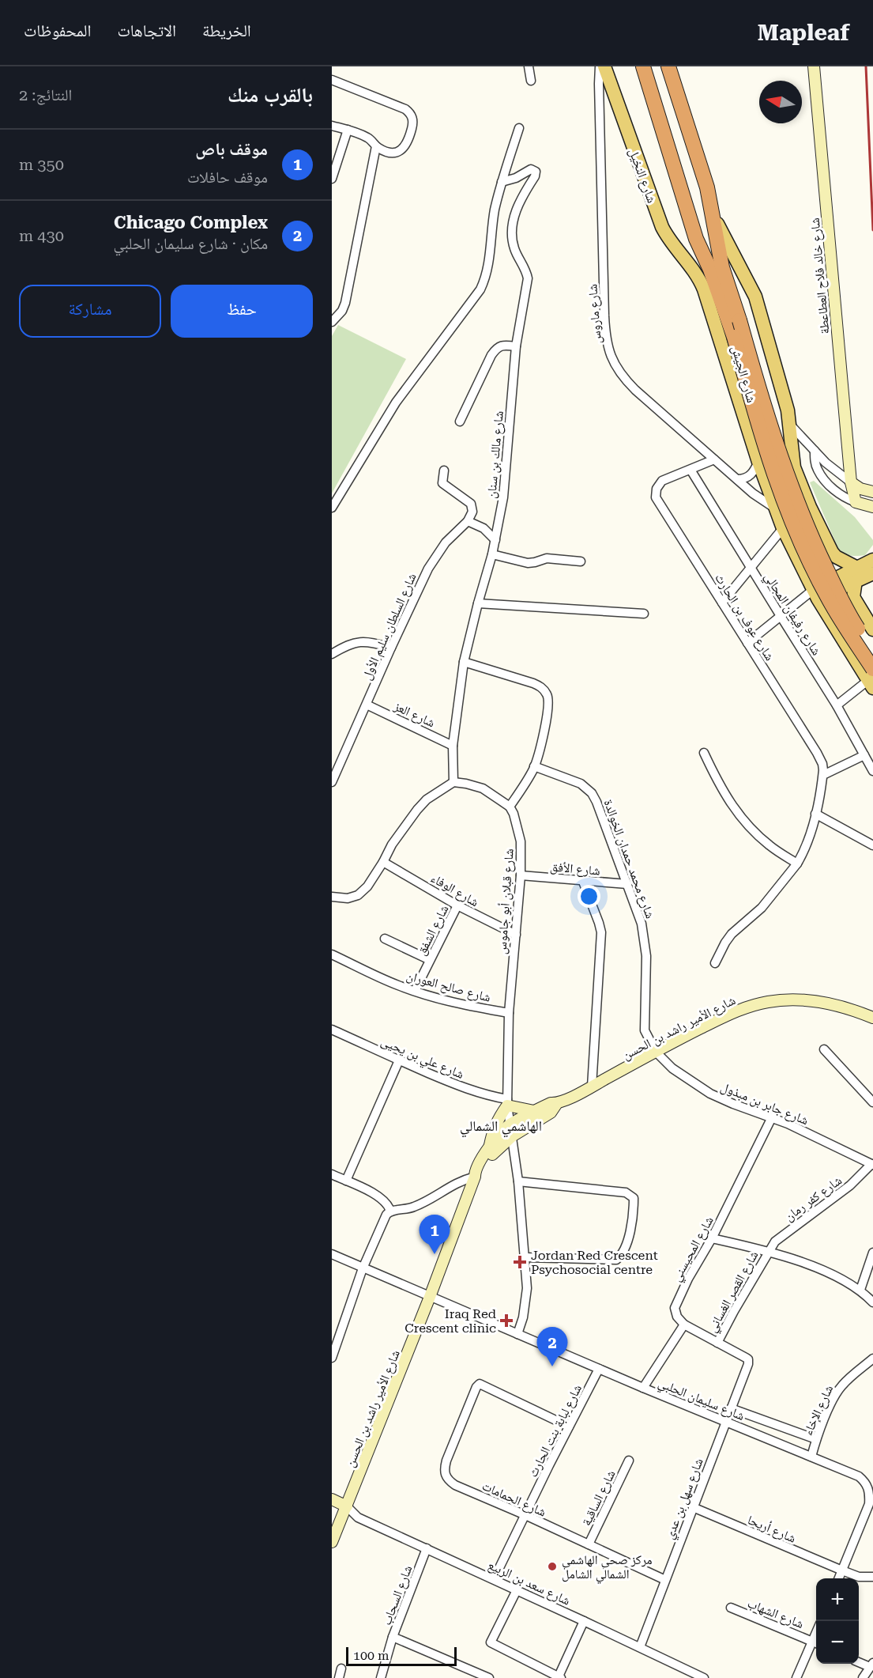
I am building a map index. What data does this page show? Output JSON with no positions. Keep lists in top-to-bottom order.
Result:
{
  "streets": {
    "highway": ["شارع الجيش"],
    "main road": ["شارع النخيل"],
    "street": [
      "شارع خالد فلاح العطاعطة",
      "شارع ماروس",
      "شارع مالك بن سنان",
      "شارع رفيفان المجالي",
      "شارع عوف بن الحارث",
      "شارع السلطان سليم الأول",
      "شارع العز",
      "شارع محمد حمدان الخوالدة",
      "شارع الأفق",
      "شارع الوفاء",
      "شارع قبلان أبو جاموس",
      "شارع الشفق",
      "شارع صالح العوران",
      "شارع الأمير راشد بن الحسن",
      "شارع علي بن يحيى",
      "شارع جابر بن مبذول",
      "شارع كفر رمان",
      "شارع المحيسني",
      "شارع القصر الغساني",
      "شارع سليمان الحلبي",
      "شارع الإخاء",
      "شارع لبابة بنت الحارث",
      "شارع الساقية",
      "شارع الحمامات",
      "شارع سهل بن عدي",
      "شارع أريحا",
      "شارع سعد بن الربيع",
      "شارع السحاب",
      "شارع الشهاب"
    ]
  },
  "crossings": [
    ["شارع النخيل", "شارع ماروس"],
    ["شارع النخيل", "شارع الجيش"],
    ["شارع ماروس", "شارع عوف بن الحارث"],
    ["شارع مالك بن سنان", "شارع العز"],
    ["شارع رفيفان المجالي", "شارع عوف بن الحارث"],
    ["شارع السلطان سليم الأول", "شارع العز"],
    ["شارع محمد حمدان الخوالدة", "شارع الأفق"],
    ["شارع محمد حمدان الخوالدة", "شارع الأمير راشد بن الحسن"],
    ["شارع محمد حمدان الخوالدة", "شارع جابر بن مبذول"],
    ["شارع الأفق", "شارع قبلان أبو جاموس"],
    ["شارع الوفاء", "شارع قبلان أبو جاموس"],
    ["شارع الوفاء", "شارع الشفق"],
    ["شارع قبلان أبو جاموس", "شارع صالح العوران"],
    ["شارع قبلان أبو جاموس", "شارع الأمير راشد بن الحسن"],
    ["شارع قبلان أبو جاموس", "شارع علي بن يحيى"],
    ["شارع قبلان أبو جاموس", "شارع سليمان الحلبي"],
    ["شارع الشفق", "شارع صالح العوران"],
    ["شارع الأمير راشد بن الحسن", "شارع جابر بن مبذول"],
    ["شارع الأمير راشد بن الحسن", "شارع سليمان الحلبي"],
    ["شارع الأمير راشد بن الحسن", "شارع سعد بن الربيع"],
    ["شارع جابر بن مبذول", "شارع كفر رمان"],
    ["شارع جابر بن مبذول", "شارع المحيسني"],
    ["شارع كفر رمان", "شارع القصر الغساني"],
    ["شارع القصر الغساني", "شارع سهل بن عدي"],
    ["شارع سليمان الحلبي", "شارع الإخاء"],
    ["شارع سليمان الحلبي", "شارع لبابة بنت الحارث"],
    ["شارع سليمان الحلبي", "شارع سهل بن عدي"],
    ["شارع سليمان الحلبي", "شارع أريحا"],
    ["شارع لبابة بنت الحارث", "شارع الحمامات"],
    ["شارع لبابة بنت الحارث", "شارع سعد بن الربيع"],
    ["شارع الساقية", "شارع الحمامات"],
    ["شارع الحمامات", "شارع سهل بن عدي"],
    ["شارع سهل بن عدي", "شارع أريحا"],
    ["شارع سهل بن عدي", "شارع سعد بن الربيع"],
    ["شارع سعد بن الربيع", "شارع السحاب"]
  ],
  "districts": ["الهاشمي الشمالي"],
  "places": {
    "health": ["Jordan Red Crescent Psychosocial centre", "Iraq Red Crescent clinic"],
    "other": ["مركز صحي الهاشمي الشمالي الشامل"]
  },
  "scale_bar": "100 m",
  "north": "left",
  "page": {
    "header": "Mapleaf",
    "nav": ["الخريطة", "الاتجاهات", "المحفوظات"],
    "heading": ["بالقرب منك", "النتائج: 2"],
    "list": [
      {
        "mark": "1",
        "name": "موقف باص",
        "note": "موقف حافلات",
        "value": "350 m"
      },
      {
        "mark": "2",
        "name": "Chicago Complex",
        "note": "مكان · شارع سليمان الحلبي",
        "value": "430 m"
      }
    ],
    "buttons": ["حفظ", "مشاركة"],
    "pins": ["1", "2"],
    "map_buttons": ["+", "−"],
    "scale": "100 m"
  }
}
